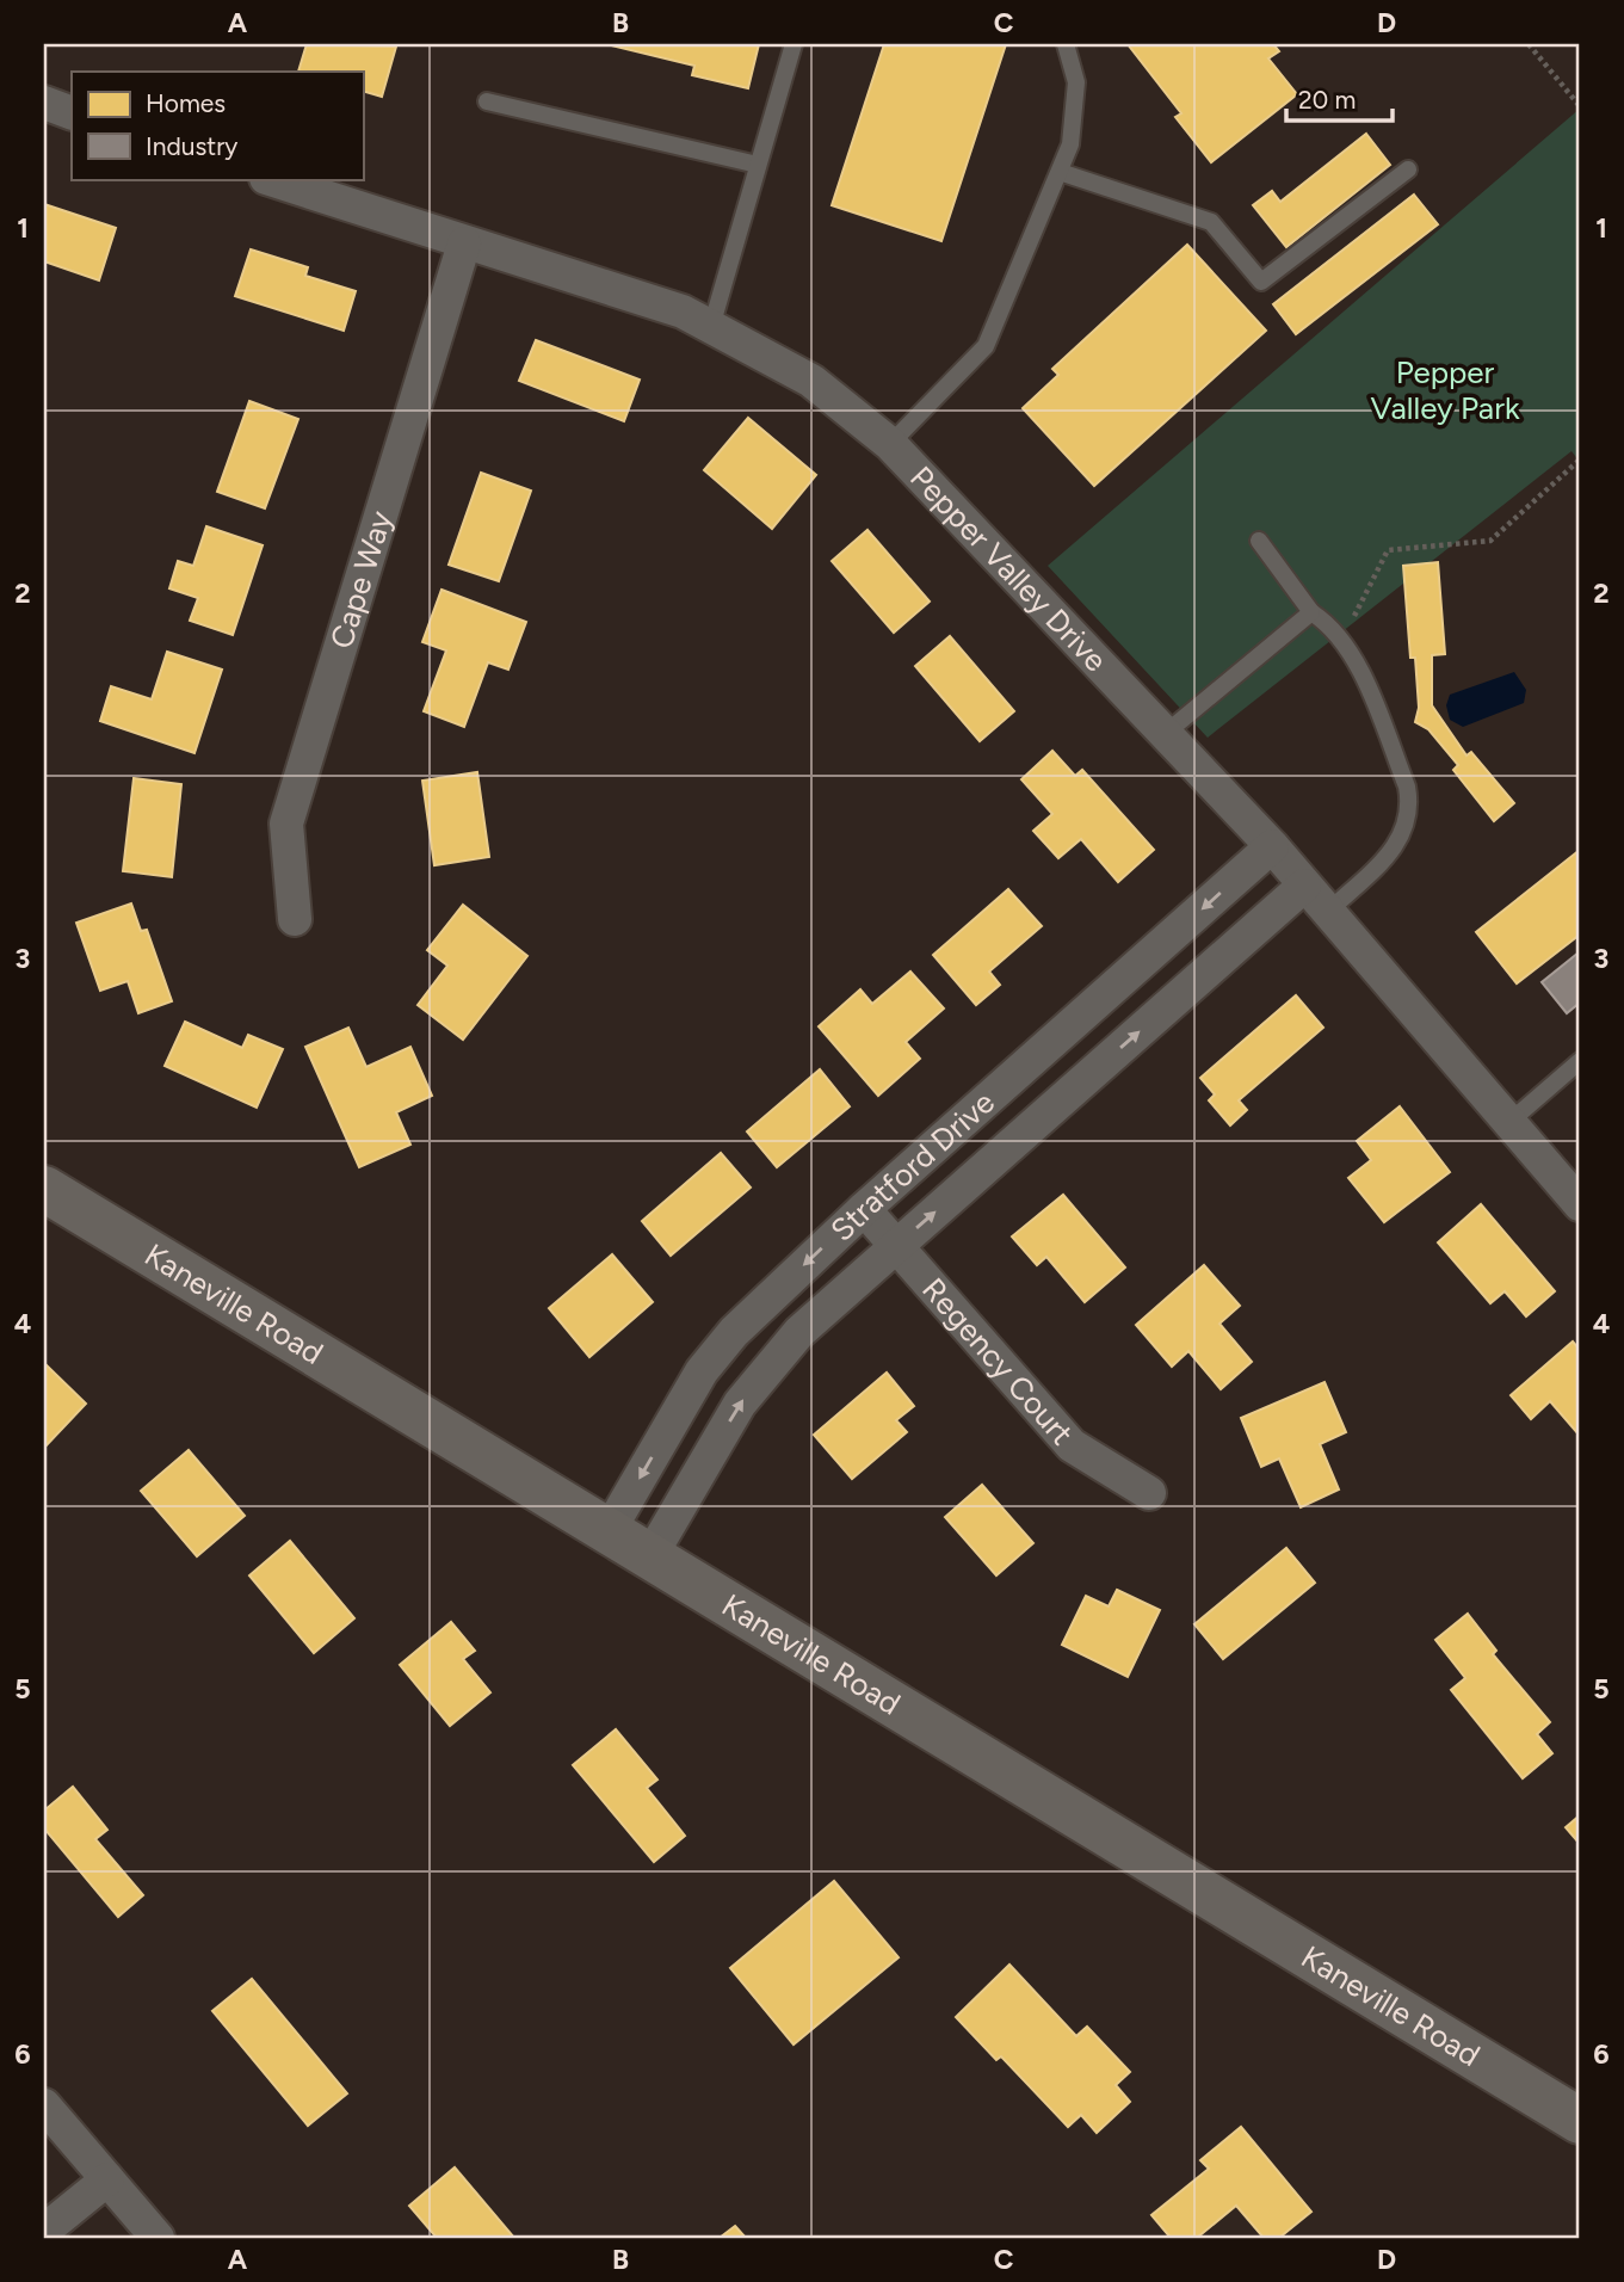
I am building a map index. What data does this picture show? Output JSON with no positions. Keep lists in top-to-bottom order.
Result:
{
  "streets": {
    "main road": ["Kaneville Road"],
    "street": [
      "Pepper Valley Drive",
      "Cape Way",
      "Stratford Drive",
      "Regency Court"
    ]
  },
  "crossings": [
    ["Pepper Valley Drive", "Cape Way"],
    ["Pepper Valley Drive", "Stratford Drive"],
    ["Stratford Drive", "Kaneville Road"],
    ["Stratford Drive", "Regency Court"]
  ],
  "parks": ["Pepper Valley Park"],
  "legend": ["Homes", "Industry"],
  "scale_bar": "20 m",
  "grid": {
    "columns": [
      "A",
      "B",
      "C",
      "D"
    ],
    "rows": [
      "1",
      "2",
      "3",
      "4",
      "5",
      "6"
    ]
  }
}
